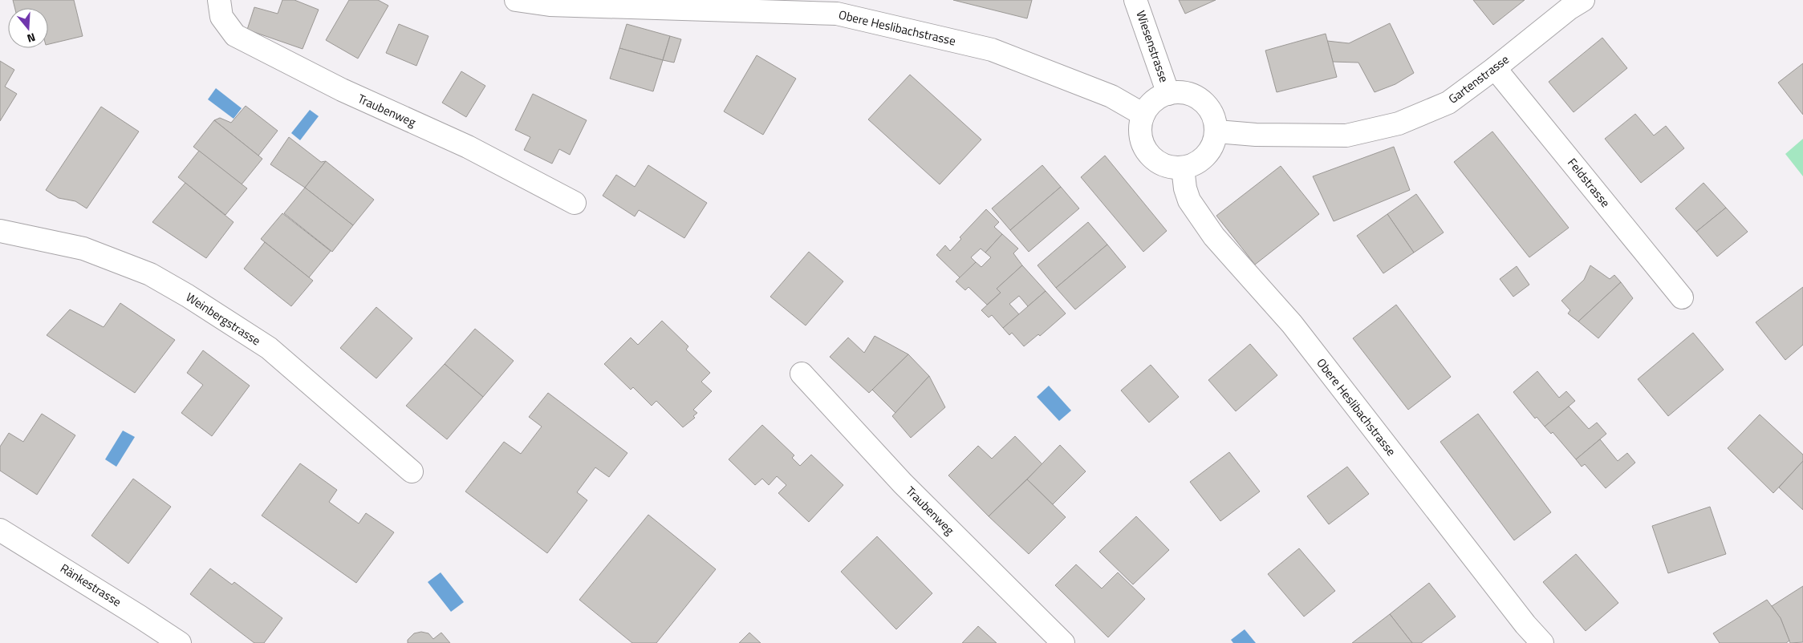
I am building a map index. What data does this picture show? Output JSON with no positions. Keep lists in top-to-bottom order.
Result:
{
  "streets": {
    "street": [
      "Obere Heslibachstrasse",
      "Wiesenstrasse",
      "Gartenstrasse",
      "Traubenweg",
      "Feldstrasse",
      "Weinbergstrasse",
      "Ränkestrasse"
    ]
  },
  "crossings": [
    ["Obere Heslibachstrasse", "Wiesenstrasse"],
    ["Obere Heslibachstrasse", "Gartenstrasse"],
    ["Wiesenstrasse", "Gartenstrasse"],
    ["Gartenstrasse", "Feldstrasse"]
  ],
  "north": "bottom"
}
